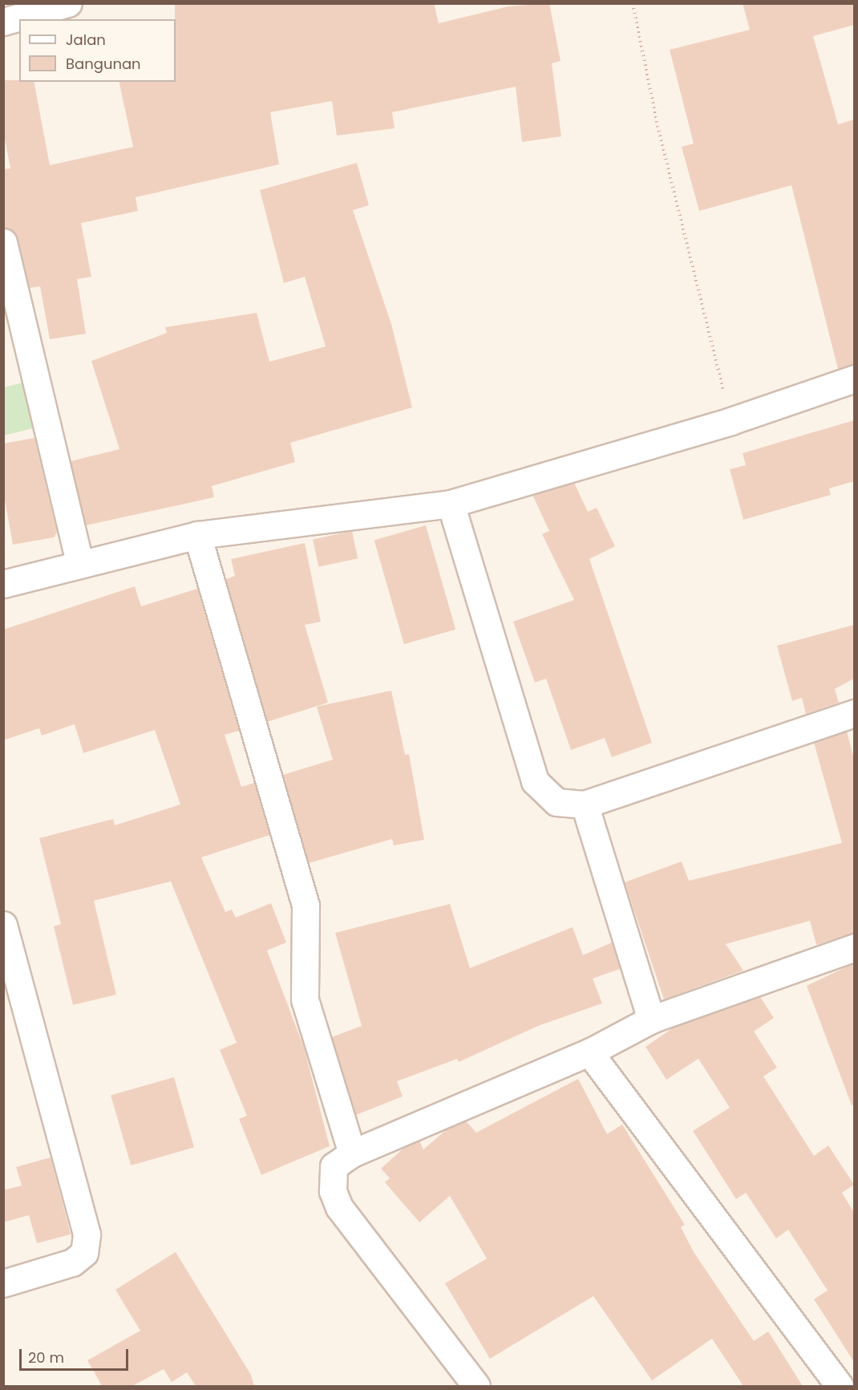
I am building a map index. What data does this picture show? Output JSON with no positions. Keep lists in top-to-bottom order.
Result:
{
  "legend": ["Jalan", "Bangunan"],
  "scale_bar": "20 m"
}
